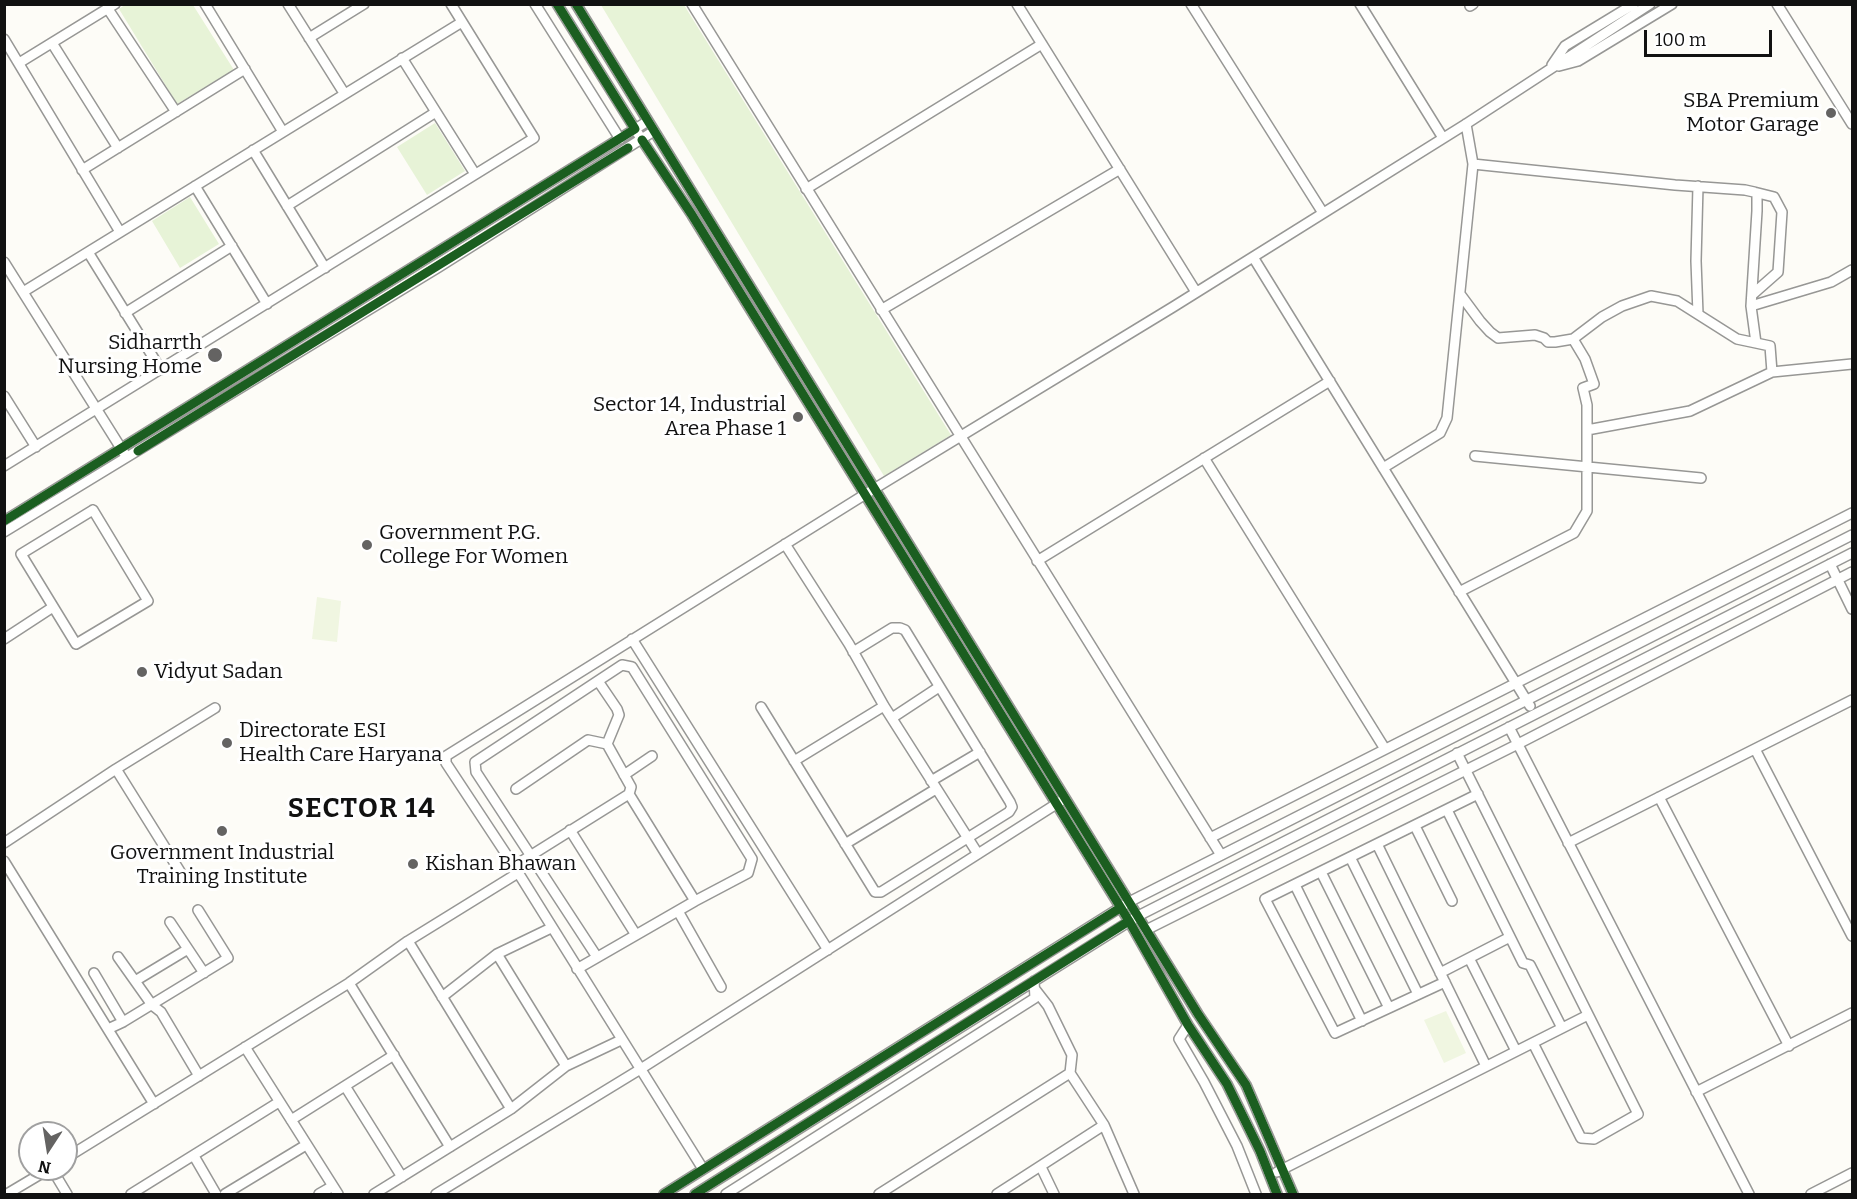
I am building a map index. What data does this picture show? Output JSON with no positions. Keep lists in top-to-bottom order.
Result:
{
  "districts": ["SECTOR 14"],
  "places": [
    "SBA Premium Motor Garage",
    "Sidharrth Nursing Home",
    "Sector 14, Industrial Area Phase 1",
    "Government P.G. College For Women",
    "Vidyut Sadan",
    "Directorate ESI Health Care Haryana",
    "Government Industrial Training Institute",
    "Kishan Bhawan"
  ],
  "scale_bar": "100 m",
  "north": "bottom"
}
